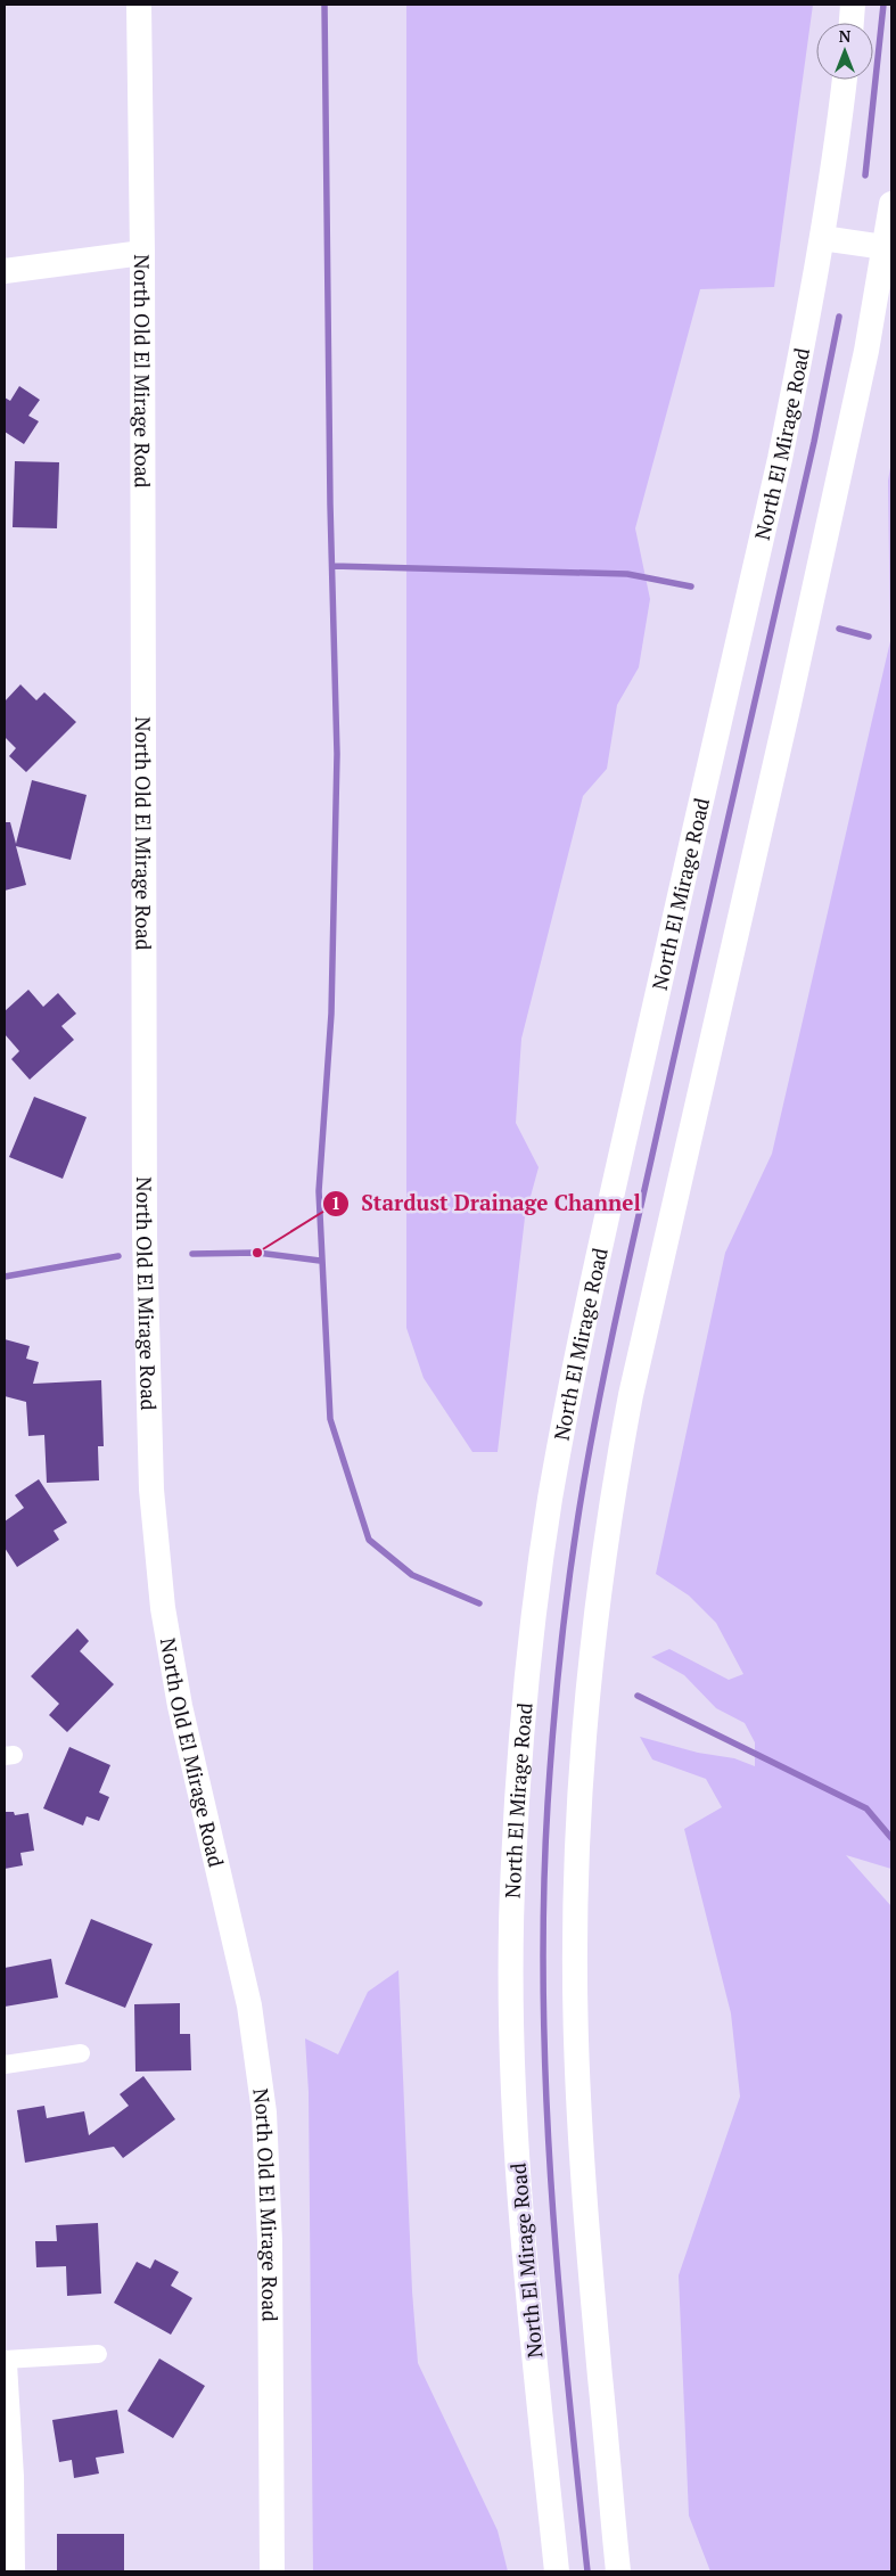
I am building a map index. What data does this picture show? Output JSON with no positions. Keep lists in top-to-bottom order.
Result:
{
  "streets": {
    "main road": ["North Old El Mirage Road", "North El Mirage Road"]
  },
  "places": ["Stardust Drainage Channel"],
  "north": "top"
}
